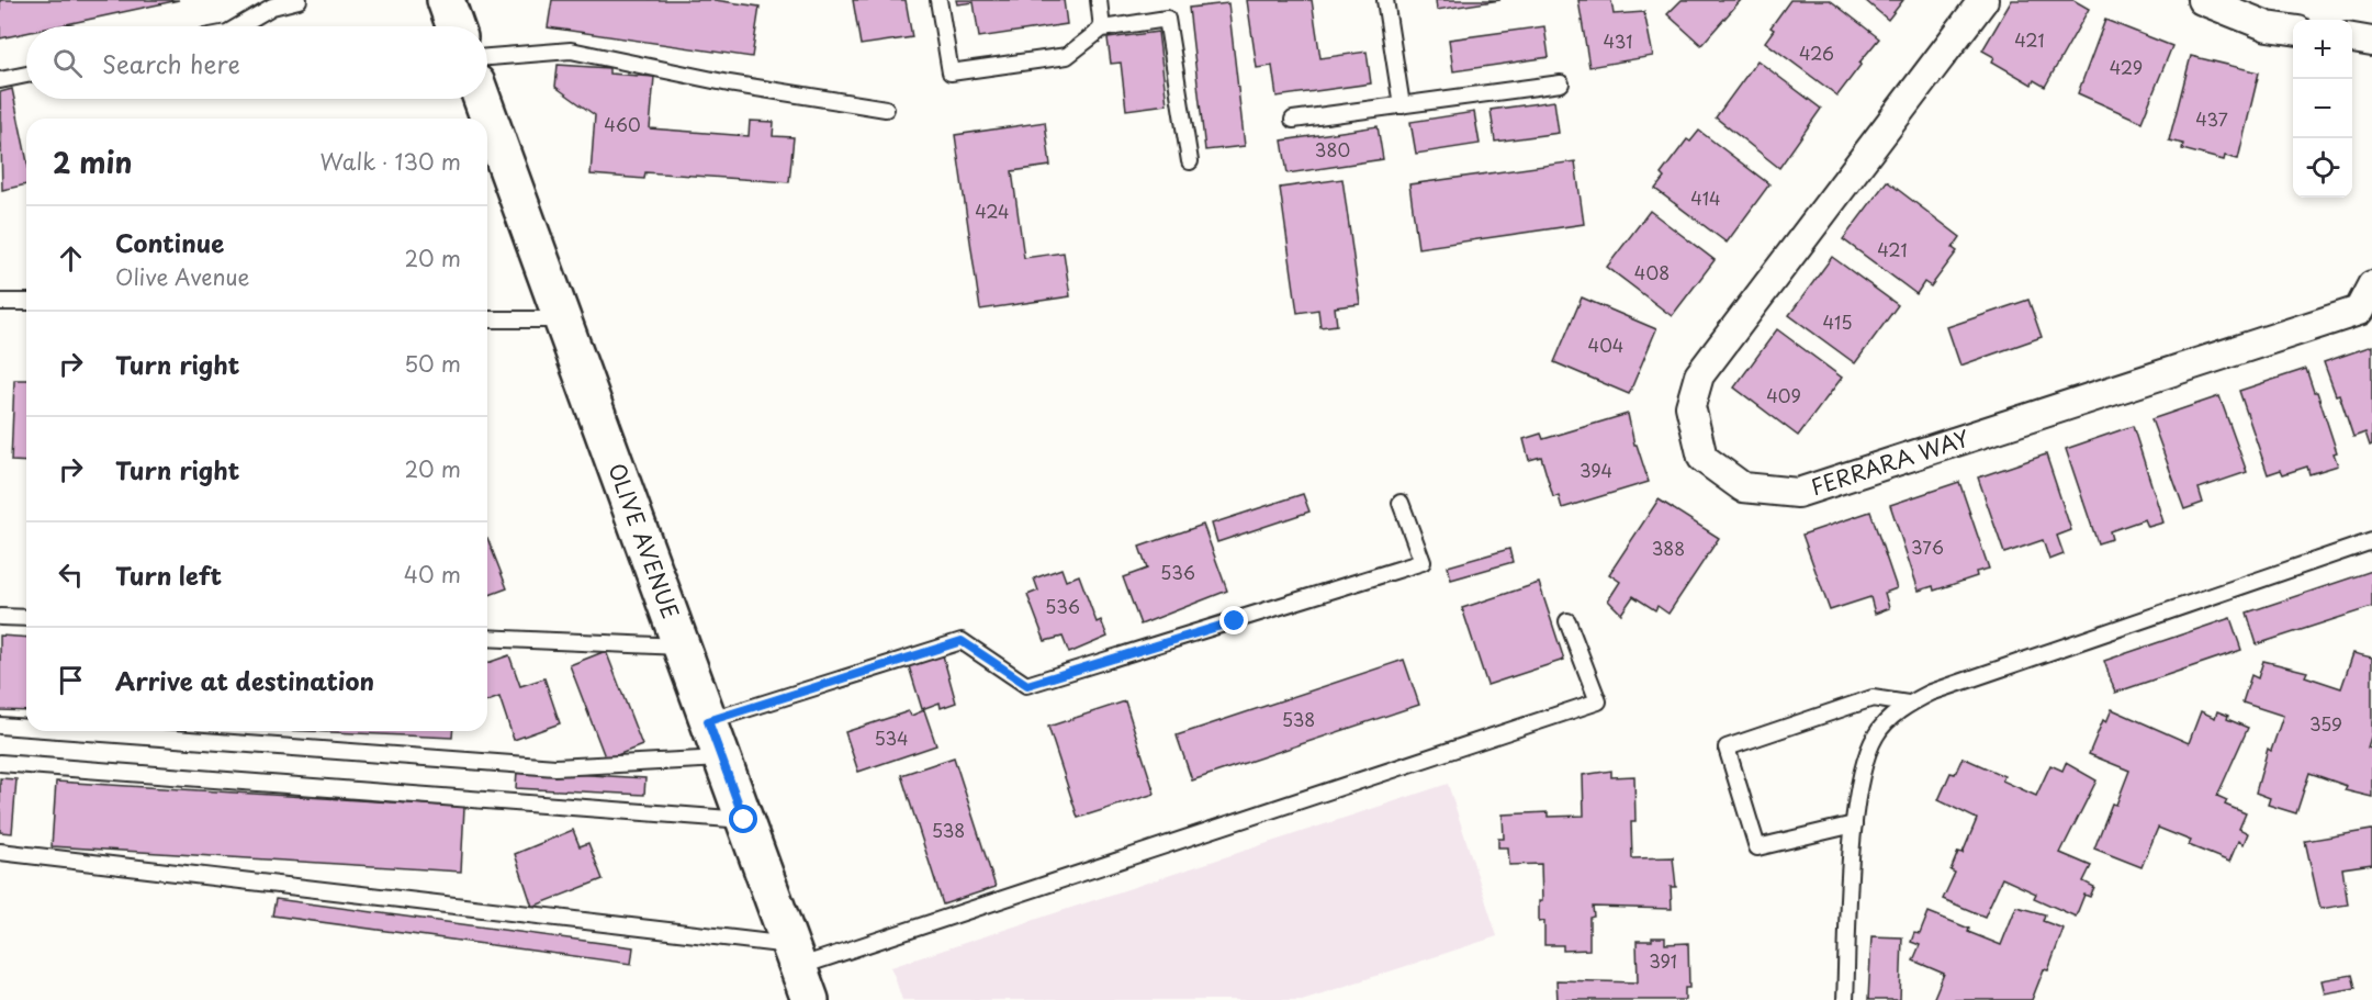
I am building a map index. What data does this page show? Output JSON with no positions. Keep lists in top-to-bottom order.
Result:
{
  "streets": {
    "main road": ["OLIVE AVENUE"],
    "street": ["FERRARA WAY"]
  },
  "house_numbers": [
    "421",
    "431",
    "426",
    "429",
    "437",
    "460",
    "380",
    "414",
    "424",
    "421",
    "408",
    "415",
    "404",
    "409",
    "394",
    "376",
    "388",
    "536",
    "536",
    "538",
    "359",
    "534",
    "538",
    "391"
  ],
  "page": {
    "map_buttons": ["+", "−"],
    "search": "Search here",
    "heading": ["2 min", "Walk · 130 m"],
    "list": [
      ["Continue", "Olive Avenue", "20 m"],
      ["Turn right", "50 m"],
      ["Turn right", "20 m"],
      ["Turn left", "40 m"],
      "Arrive at destination"
    ]
  }
}
